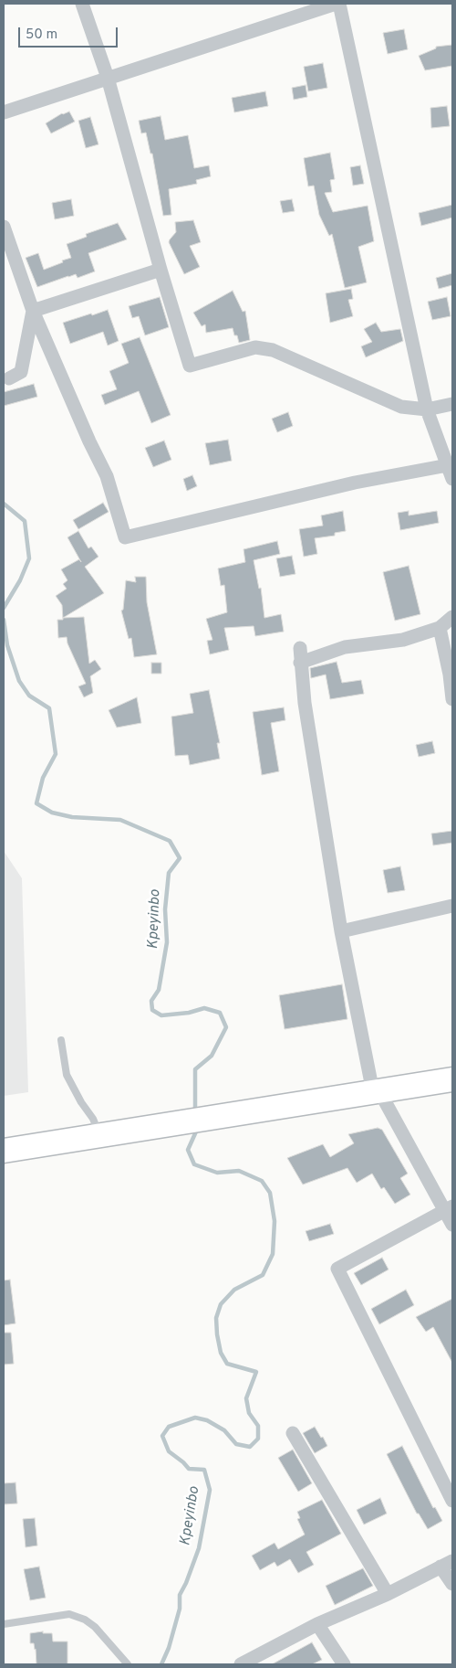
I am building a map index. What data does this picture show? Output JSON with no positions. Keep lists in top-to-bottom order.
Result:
{
  "water": ["Kpeyinbo"],
  "scale_bar": "50 m"
}
